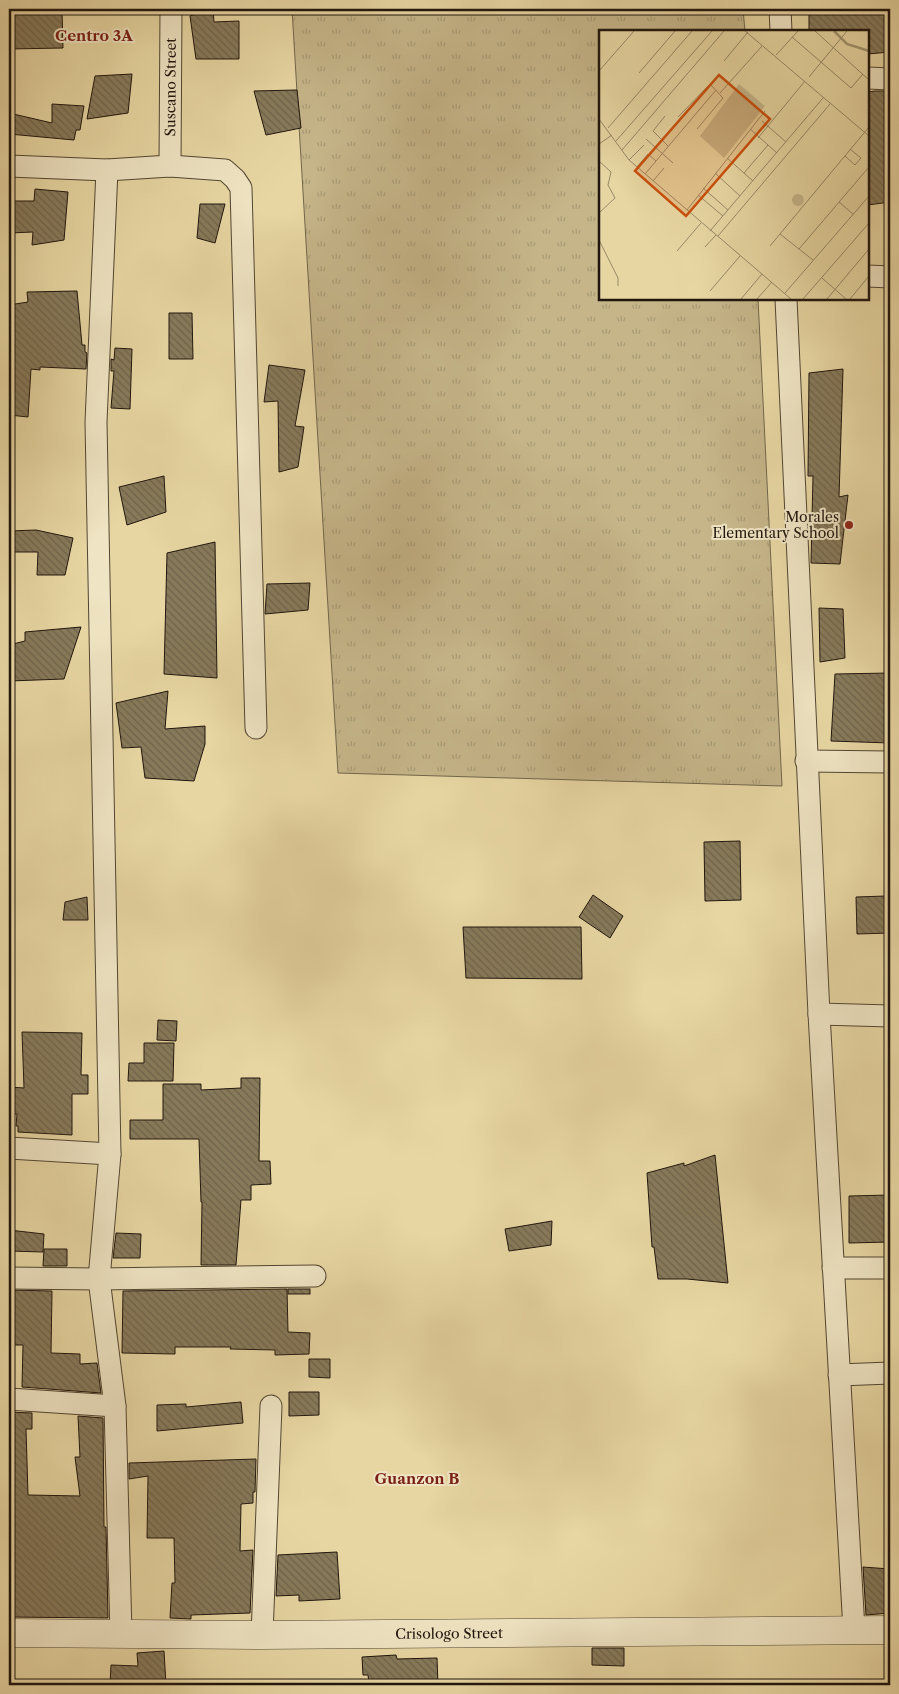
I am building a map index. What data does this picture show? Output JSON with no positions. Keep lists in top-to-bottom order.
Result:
{
  "streets": {
    "street": ["Suscano Street", "Crisologo Street"]
  },
  "districts": ["Centro 3A", "Guanzon B"],
  "places": ["Morales Elementary School"]
}
